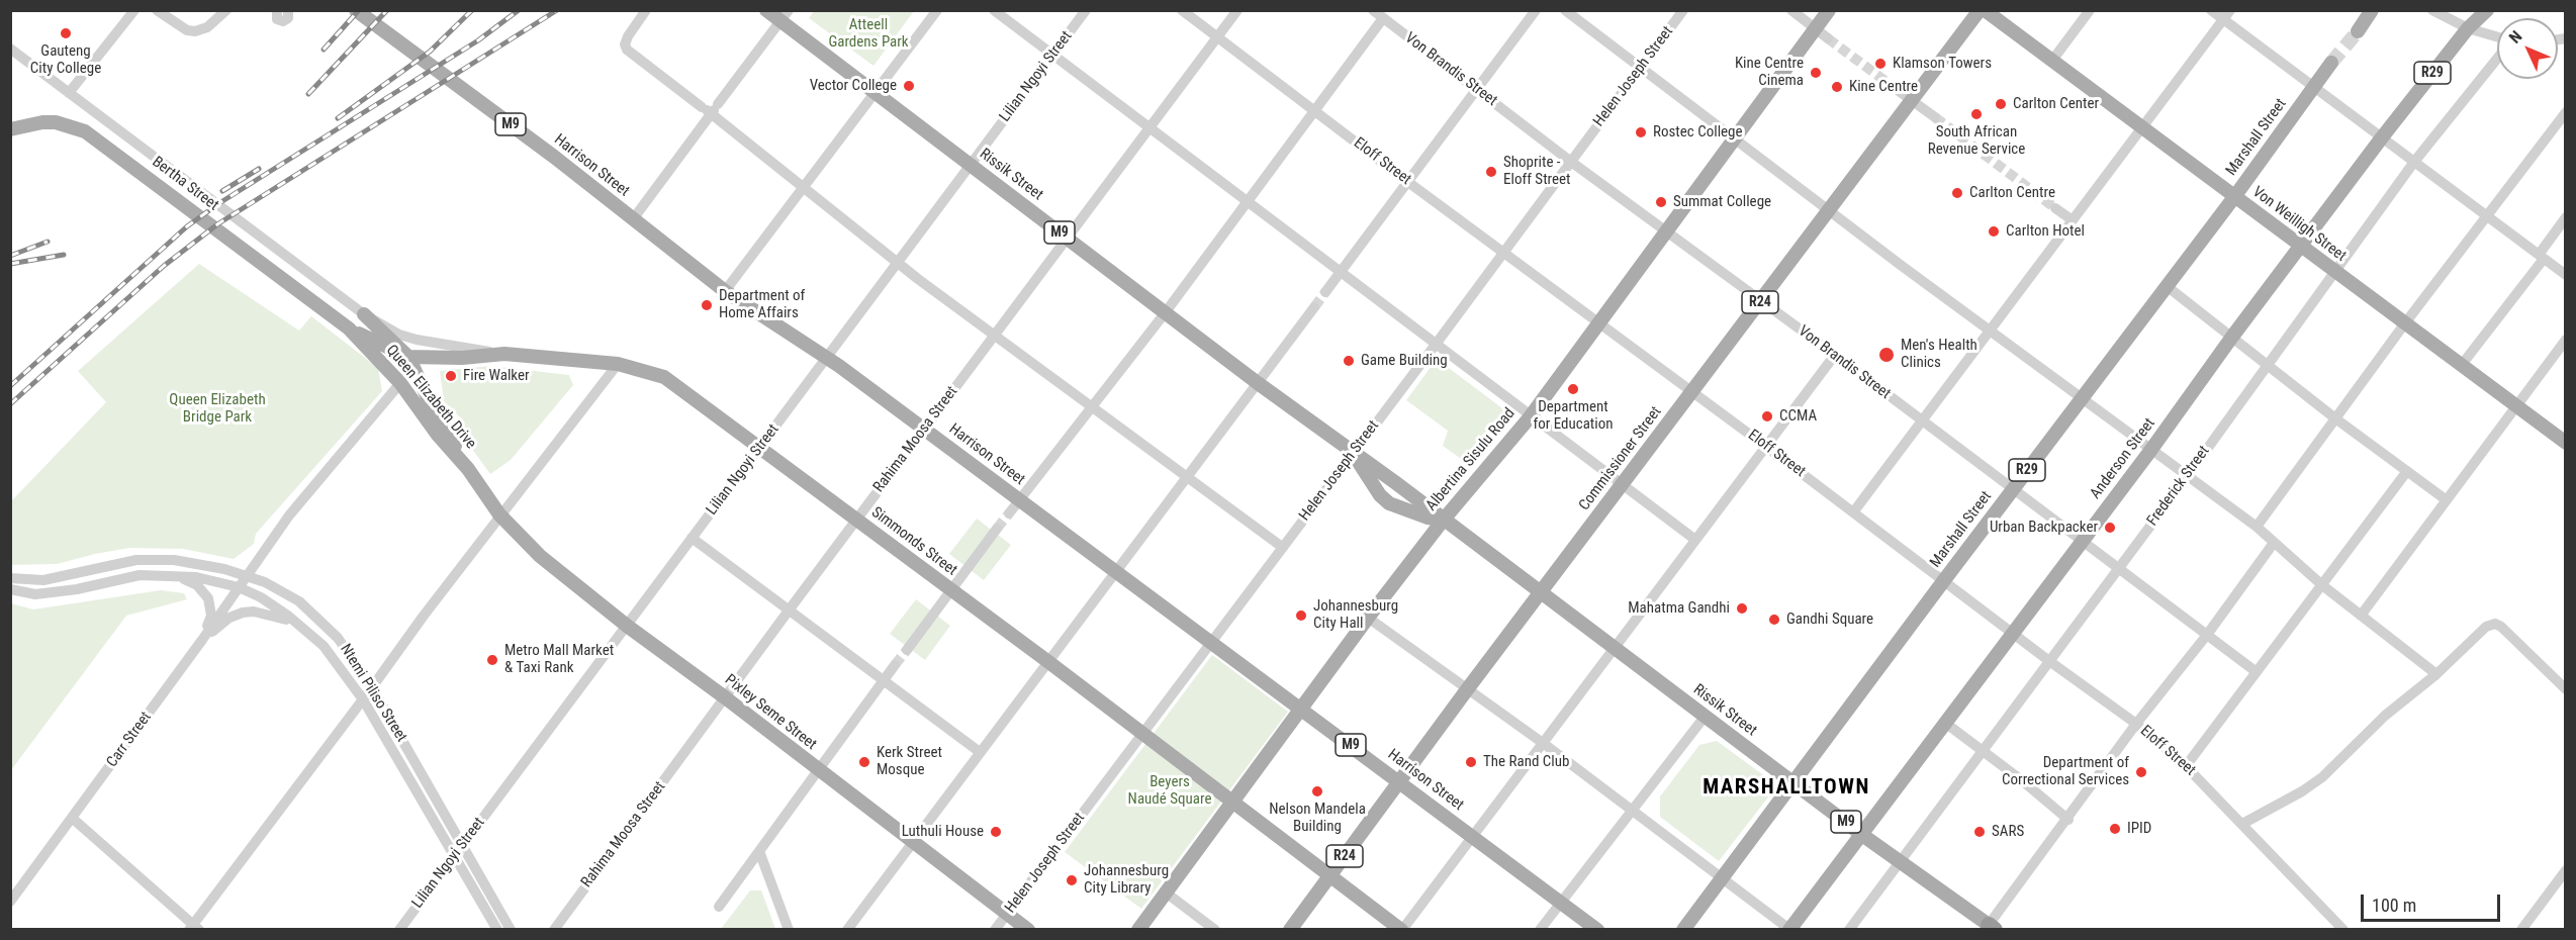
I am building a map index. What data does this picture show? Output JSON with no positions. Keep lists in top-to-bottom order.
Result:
{
  "streets": {
    "main road": [
      "R29",
      "M9",
      "Marshall Street",
      "Harrison Street",
      "Rissik Street",
      "Bertha Street",
      "Von Weilligh Street",
      "R24",
      "Queen Elizabeth Drive",
      "Commissioner Street",
      "Anderson Street",
      "Albertina Sisulu Road",
      "Simmonds Street",
      "Pixley Seme Street"
    ],
    "street": [
      "Von Brandis Street",
      "Lilian Ngoyi Street",
      "Helen Joseph Street",
      "Eloff Street",
      "Rahima Moosa Street",
      "Frederick Street",
      "Ntemi Piliso Street",
      "Carr Street"
    ]
  },
  "crossings": [
    ["Von Brandis Street", "Helen Joseph Street"],
    ["Von Brandis Street", "Marshall Street"],
    ["Von Brandis Street", "Commissioner Street"],
    ["Von Brandis Street", "Anderson Street"],
    ["Von Brandis Street", "Albertina Sisulu Road"],
    ["Von Brandis Street", "Frederick Street"],
    ["Lilian Ngoyi Street", "Harrison Street"],
    ["Lilian Ngoyi Street", "Rissik Street"],
    ["Lilian Ngoyi Street", "Simmonds Street"],
    ["Lilian Ngoyi Street", "Ntemi Piliso Street"],
    ["Lilian Ngoyi Street", "Pixley Seme Street"],
    ["Helen Joseph Street", "Eloff Street"],
    ["Helen Joseph Street", "Harrison Street"],
    ["Helen Joseph Street", "Rissik Street"],
    ["Helen Joseph Street", "Simmonds Street"],
    ["Helen Joseph Street", "Pixley Seme Street"],
    ["Marshall Street", "Eloff Street"],
    ["Marshall Street", "Rissik Street"],
    ["Marshall Street", "Von Weilligh Street"],
    ["Eloff Street", "Rahima Moosa Street"],
    ["Eloff Street", "Commissioner Street"],
    ["Eloff Street", "Anderson Street"],
    ["Eloff Street", "Albertina Sisulu Road"],
    ["Eloff Street", "Frederick Street"],
    ["Harrison Street", "Rahima Moosa Street"],
    ["Harrison Street", "Commissioner Street"],
    ["Harrison Street", "Albertina Sisulu Road"],
    ["Rissik Street", "Rahima Moosa Street"],
    ["Rissik Street", "Commissioner Street"],
    ["Rissik Street", "Anderson Street"],
    ["Rissik Street", "Albertina Sisulu Road"],
    ["Rissik Street", "Frederick Street"],
    ["Bertha Street", "Queen Elizabeth Drive"],
    ["Von Weilligh Street", "Commissioner Street"],
    ["Von Weilligh Street", "Anderson Street"],
    ["Von Weilligh Street", "Frederick Street"],
    ["Queen Elizabeth Drive", "Simmonds Street"],
    ["Queen Elizabeth Drive", "Pixley Seme Street"],
    ["Queen Elizabeth Drive", "Carr Street"],
    ["Rahima Moosa Street", "Simmonds Street"],
    ["Rahima Moosa Street", "Pixley Seme Street"],
    ["Commissioner Street", "Simmonds Street"],
    ["Albertina Sisulu Road", "Simmonds Street"],
    ["Ntemi Piliso Street", "Carr Street"]
  ],
  "districts": ["MARSHALLTOWN"],
  "parks": ["Atteell Gardens Park", "Queen Elizabeth Bridge Park", "Beyers Naudé Square"],
  "places": [
    "Gauteng City College",
    "Klamson Towers",
    "Kine Centre Cinema",
    "Vector College",
    "Kine Centre",
    "Carlton Center",
    "South African Revenue Service",
    "Rostec College",
    "Shoprite - Eloff Street",
    "Carlton Centre",
    "Summat College",
    "Carlton Hotel",
    "Department of Home Affairs",
    "Men's Health Clinics",
    "Game Building",
    "Fire Walker",
    "Department for Education",
    "CCMA",
    "Urban Backpacker",
    "Mahatma Gandhi",
    "Johannesburg City Hall",
    "Gandhi Square",
    "Metro Mall Market & Taxi Rank",
    "Kerk Street Mosque",
    "The Rand Club",
    "Department of Correctional Services",
    "Nelson Mandela Building",
    "IPID",
    "Luthuli House",
    "SARS",
    "Johannesburg City Library"
  ],
  "scale_bar": "100 m",
  "north": "top left"
}
